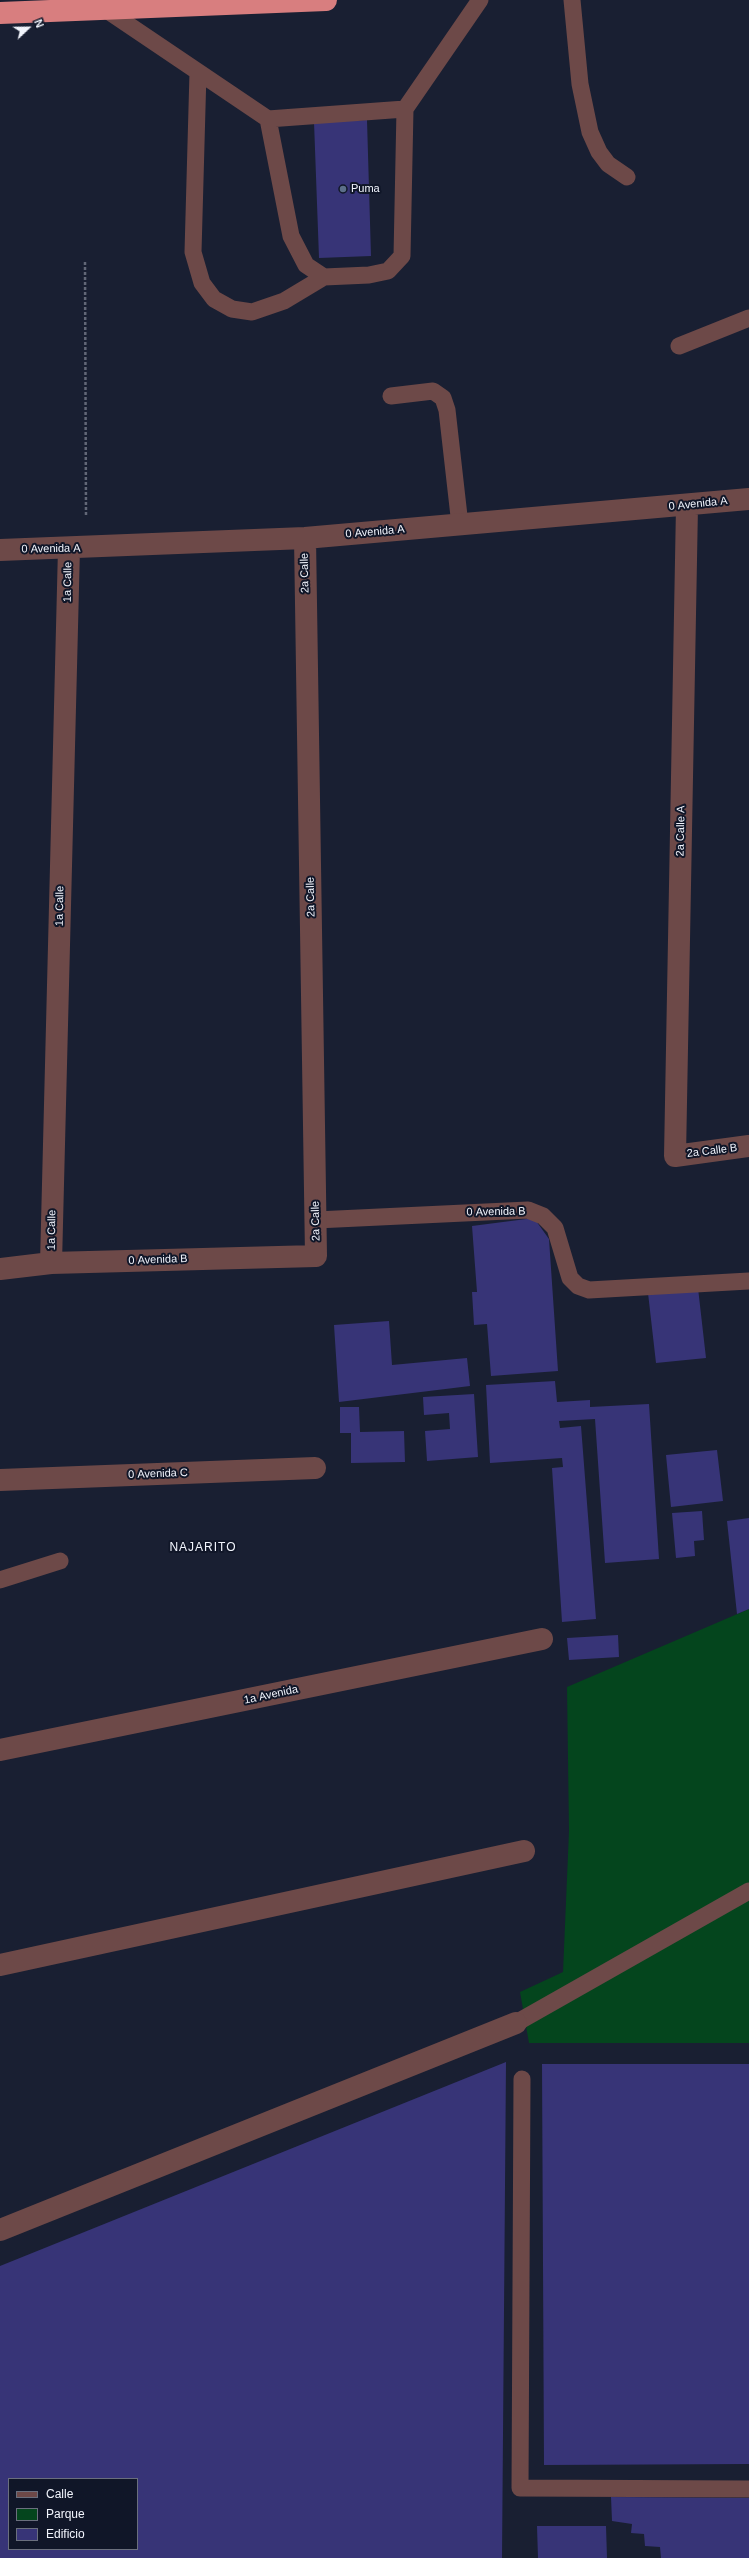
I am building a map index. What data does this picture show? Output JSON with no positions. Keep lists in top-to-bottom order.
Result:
{
  "streets": {
    "street": [
      "0 Avenida A",
      "2a Calle",
      "1a Calle",
      "2a Calle A",
      "2a Calle B",
      "0 Avenida B",
      "0 Avenida C",
      "1a Avenida"
    ]
  },
  "crossings": [
    ["0 Avenida A", "2a Calle"],
    ["0 Avenida A", "1a Calle"],
    ["0 Avenida A", "2a Calle A"],
    ["2a Calle", "0 Avenida B"],
    ["1a Calle", "0 Avenida B"],
    ["2a Calle A", "2a Calle B"]
  ],
  "districts": ["NAJARITO"],
  "places": ["Puma"],
  "legend": ["Calle", "Parque", "Edificio"],
  "north": "right"
}
